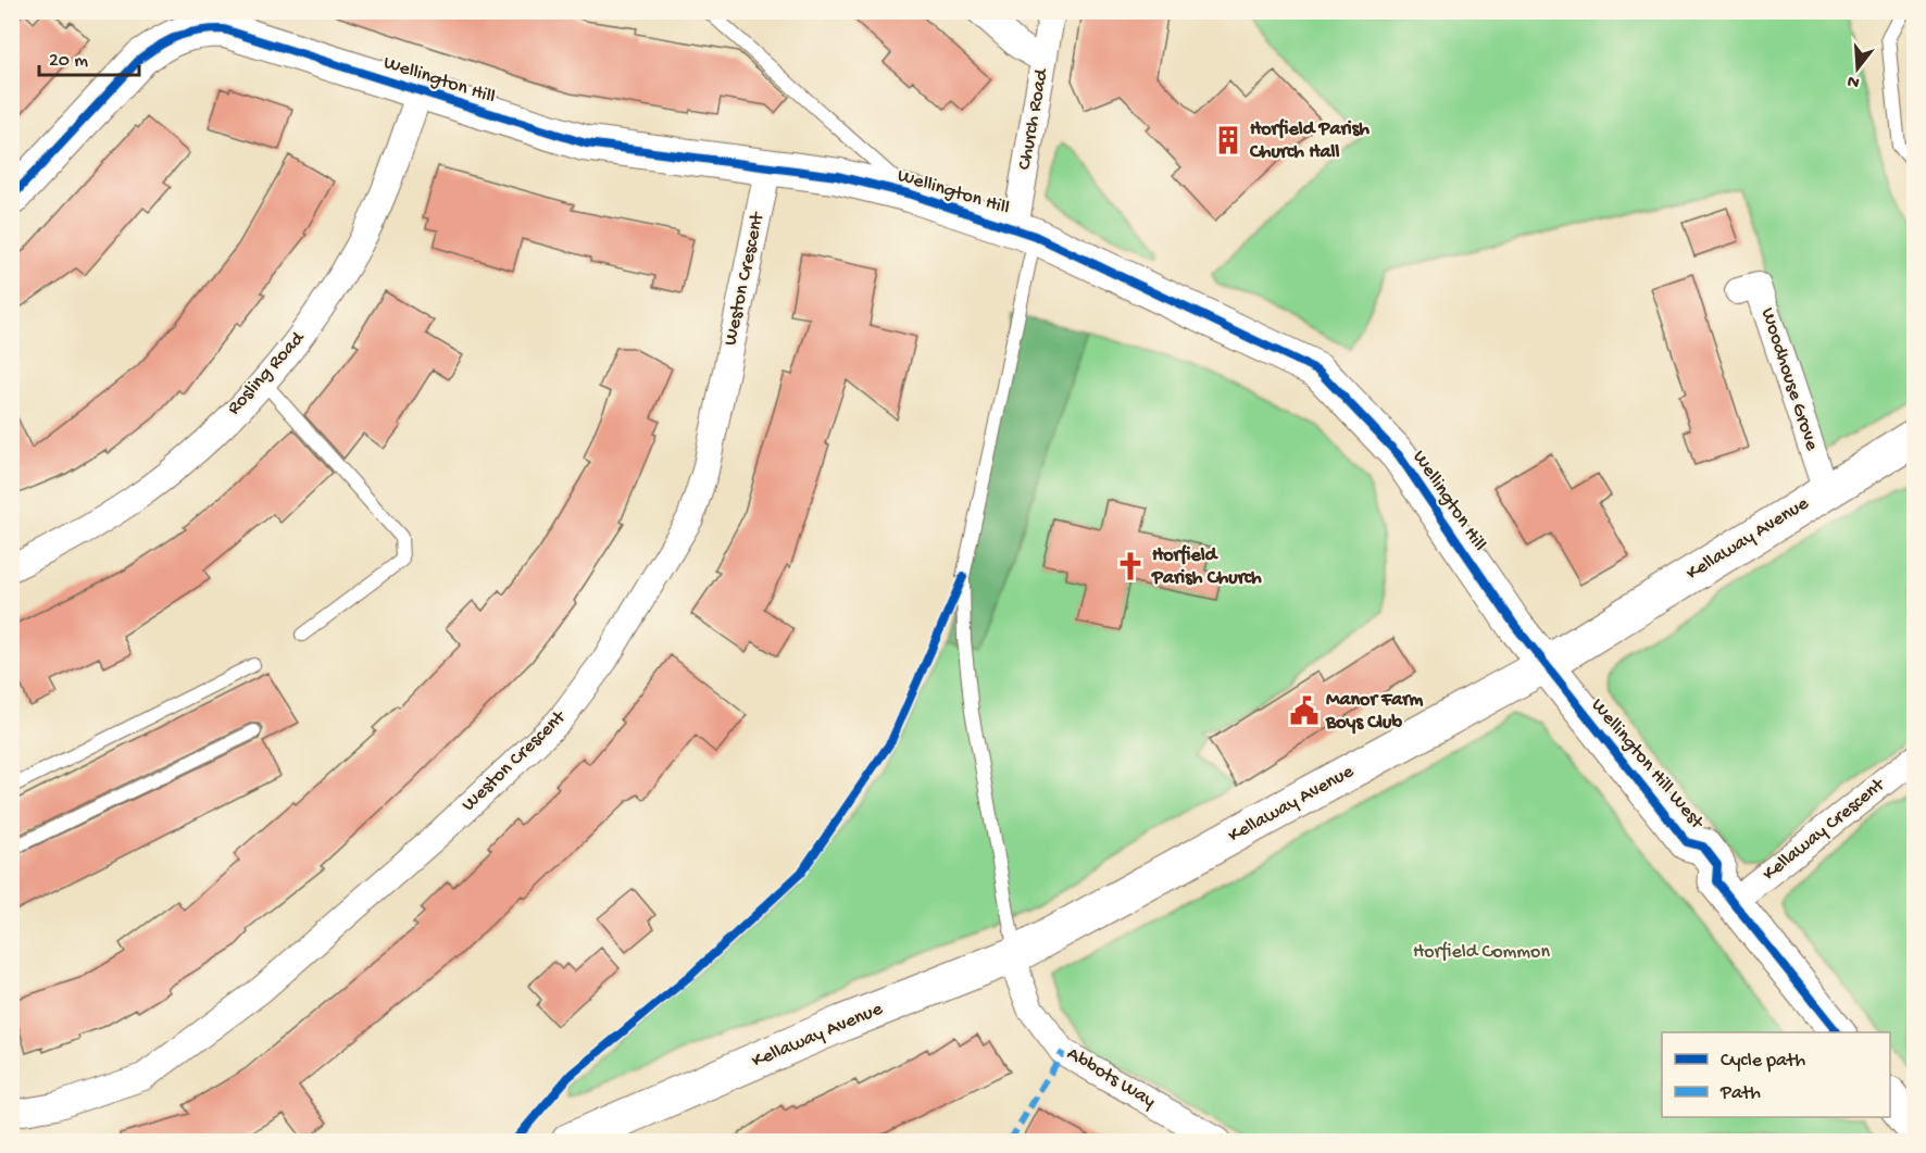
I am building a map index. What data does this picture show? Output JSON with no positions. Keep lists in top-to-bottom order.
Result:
{
  "streets": {
    "street": [
      "Wellington Hill",
      "Church Road",
      "Weston Crescent",
      "Rosling Road",
      "Woodhouse Grove",
      "Kellaway Avenue",
      "Wellington Hill West",
      "Kellaway Crescent",
      "Abbots Way"
    ]
  },
  "crossings": [
    ["Wellington Hill", "Church Road"],
    ["Wellington Hill", "Weston Crescent"],
    ["Wellington Hill", "Rosling Road"],
    ["Wellington Hill", "Kellaway Avenue"],
    ["Wellington Hill", "Wellington Hill West"],
    ["Woodhouse Grove", "Kellaway Avenue"],
    ["Kellaway Avenue", "Wellington Hill West"],
    ["Kellaway Avenue", "Abbots Way"],
    ["Wellington Hill West", "Kellaway Crescent"]
  ],
  "parks": ["Horfield Common"],
  "places": {
    "building": ["Horfield Parish Church Hall"],
    "church": ["Horfield Parish Church"],
    "public building": ["Manor Farm Boys Club"]
  },
  "legend": ["Cycle path", "Path"],
  "scale_bar": "20 m",
  "north": "bottom"
}
